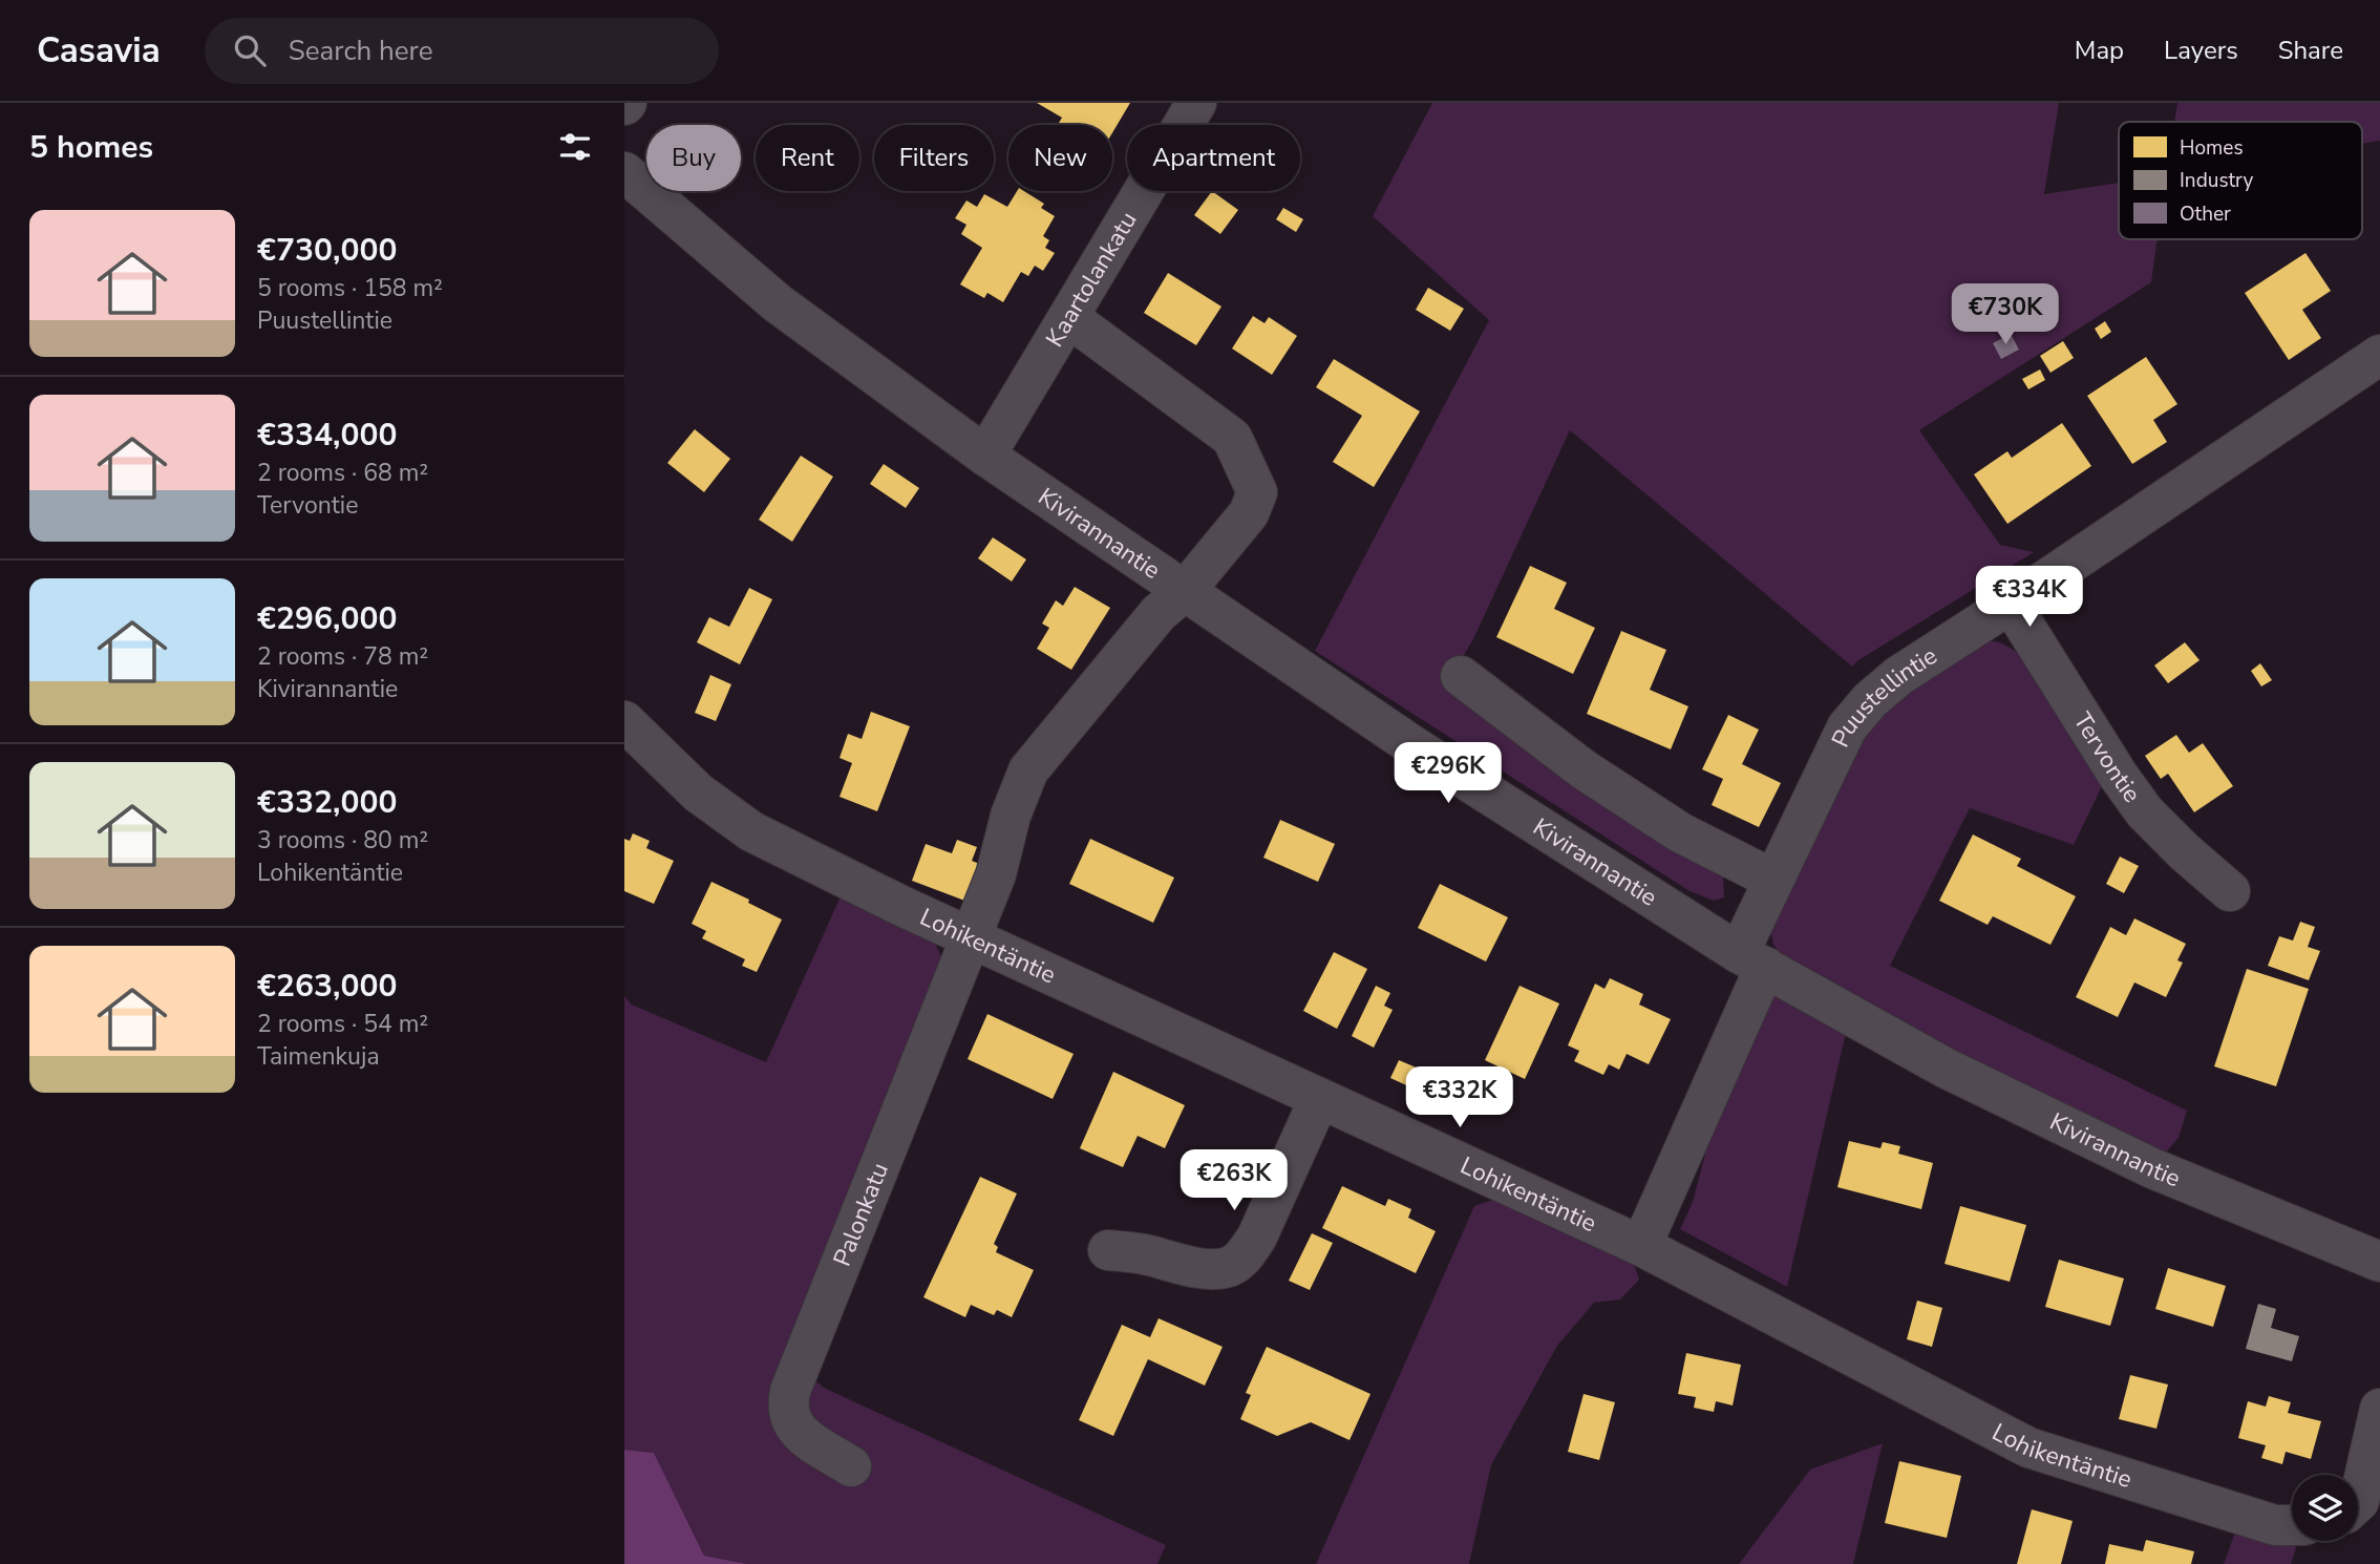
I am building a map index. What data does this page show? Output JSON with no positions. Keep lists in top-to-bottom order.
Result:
{
  "streets": {
    "street": [
      "Kaartolankatu",
      "Kivirannantie",
      "Puustellintie",
      "Tervontie",
      "Lohikentäntie",
      "Palonkatu"
    ]
  },
  "crossings": [
    ["Kaartolankatu", "Kivirannantie"],
    ["Kaartolankatu", "Palonkatu"],
    ["Kivirannantie", "Puustellintie"],
    ["Kivirannantie", "Palonkatu"],
    ["Puustellintie", "Tervontie"],
    ["Puustellintie", "Lohikentäntie"],
    ["Lohikentäntie", "Palonkatu"]
  ],
  "legend": ["Homes", "Industry", "Other"],
  "page": {
    "header": "Casavia",
    "search": "Search here",
    "nav": ["Map", "Layers", "Share"],
    "heading": "5 homes",
    "chip": [
      "Buy",
      "Rent",
      "Filters",
      "New",
      "Apartment"
    ],
    "list": [
      {
        "name": "€730,000",
        "note": "5 rooms · 158 m² · Puustellintie"
      },
      {
        "name": "€334,000",
        "note": "2 rooms · 68 m² · Tervontie"
      },
      {
        "name": "€296,000",
        "note": "2 rooms · 78 m² · Kivirannantie"
      },
      {
        "name": "€332,000",
        "note": "3 rooms · 80 m² · Lohikentäntie"
      },
      {
        "name": "€263,000",
        "note": "2 rooms · 54 m² · Taimenkuja"
      }
    ],
    "price": [
      "€730K",
      "€334K",
      "€296K",
      "€332K",
      "€263K"
    ]
  }
}
